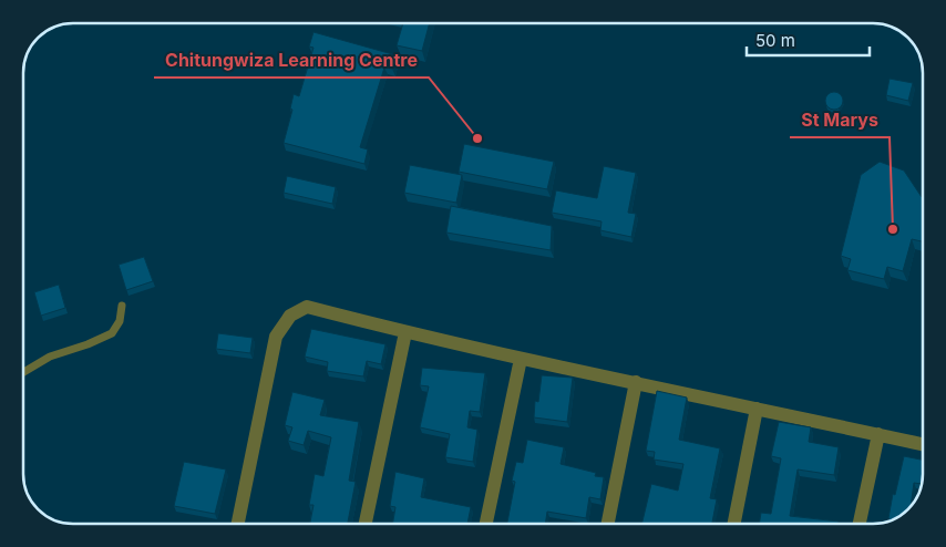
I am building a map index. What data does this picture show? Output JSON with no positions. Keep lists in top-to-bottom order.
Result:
{
  "places": ["Chitungwiza Learning Centre", "St Marys"],
  "scale_bar": "50 m"
}
